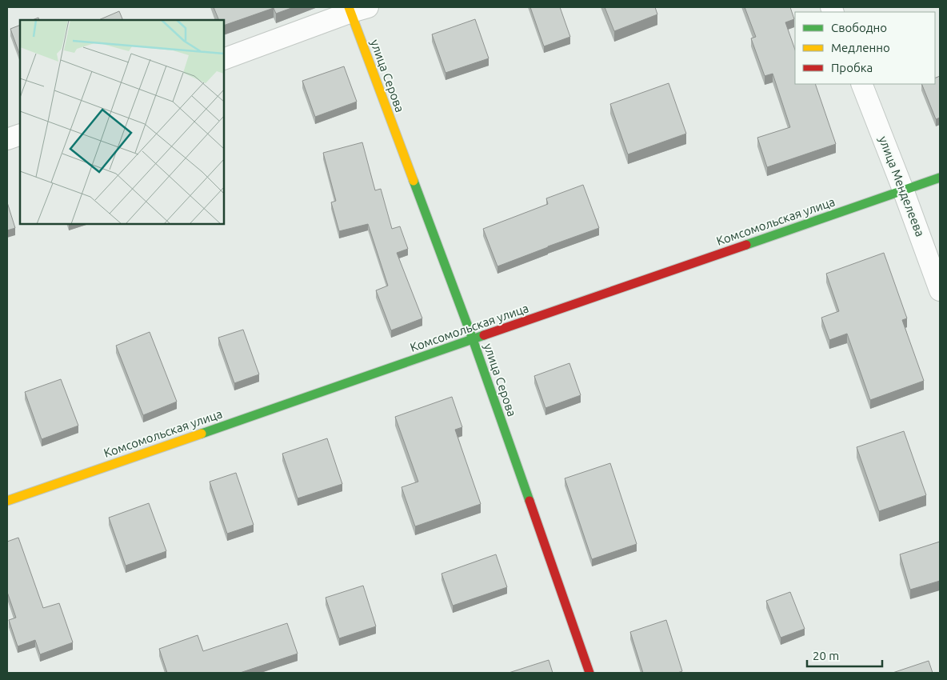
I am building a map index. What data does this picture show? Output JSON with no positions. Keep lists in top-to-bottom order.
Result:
{
  "streets": {
    "main road": ["улица Серова", "Комсомольская улица"],
    "street": ["улица Менделеева"]
  },
  "crossings": [
    ["улица Серова", "Комсомольская улица"],
    ["улица Менделеева", "Комсомольская улица"]
  ],
  "legend": ["Свободно", "Медленно", "Пробка"],
  "scale_bar": "20 m"
}
